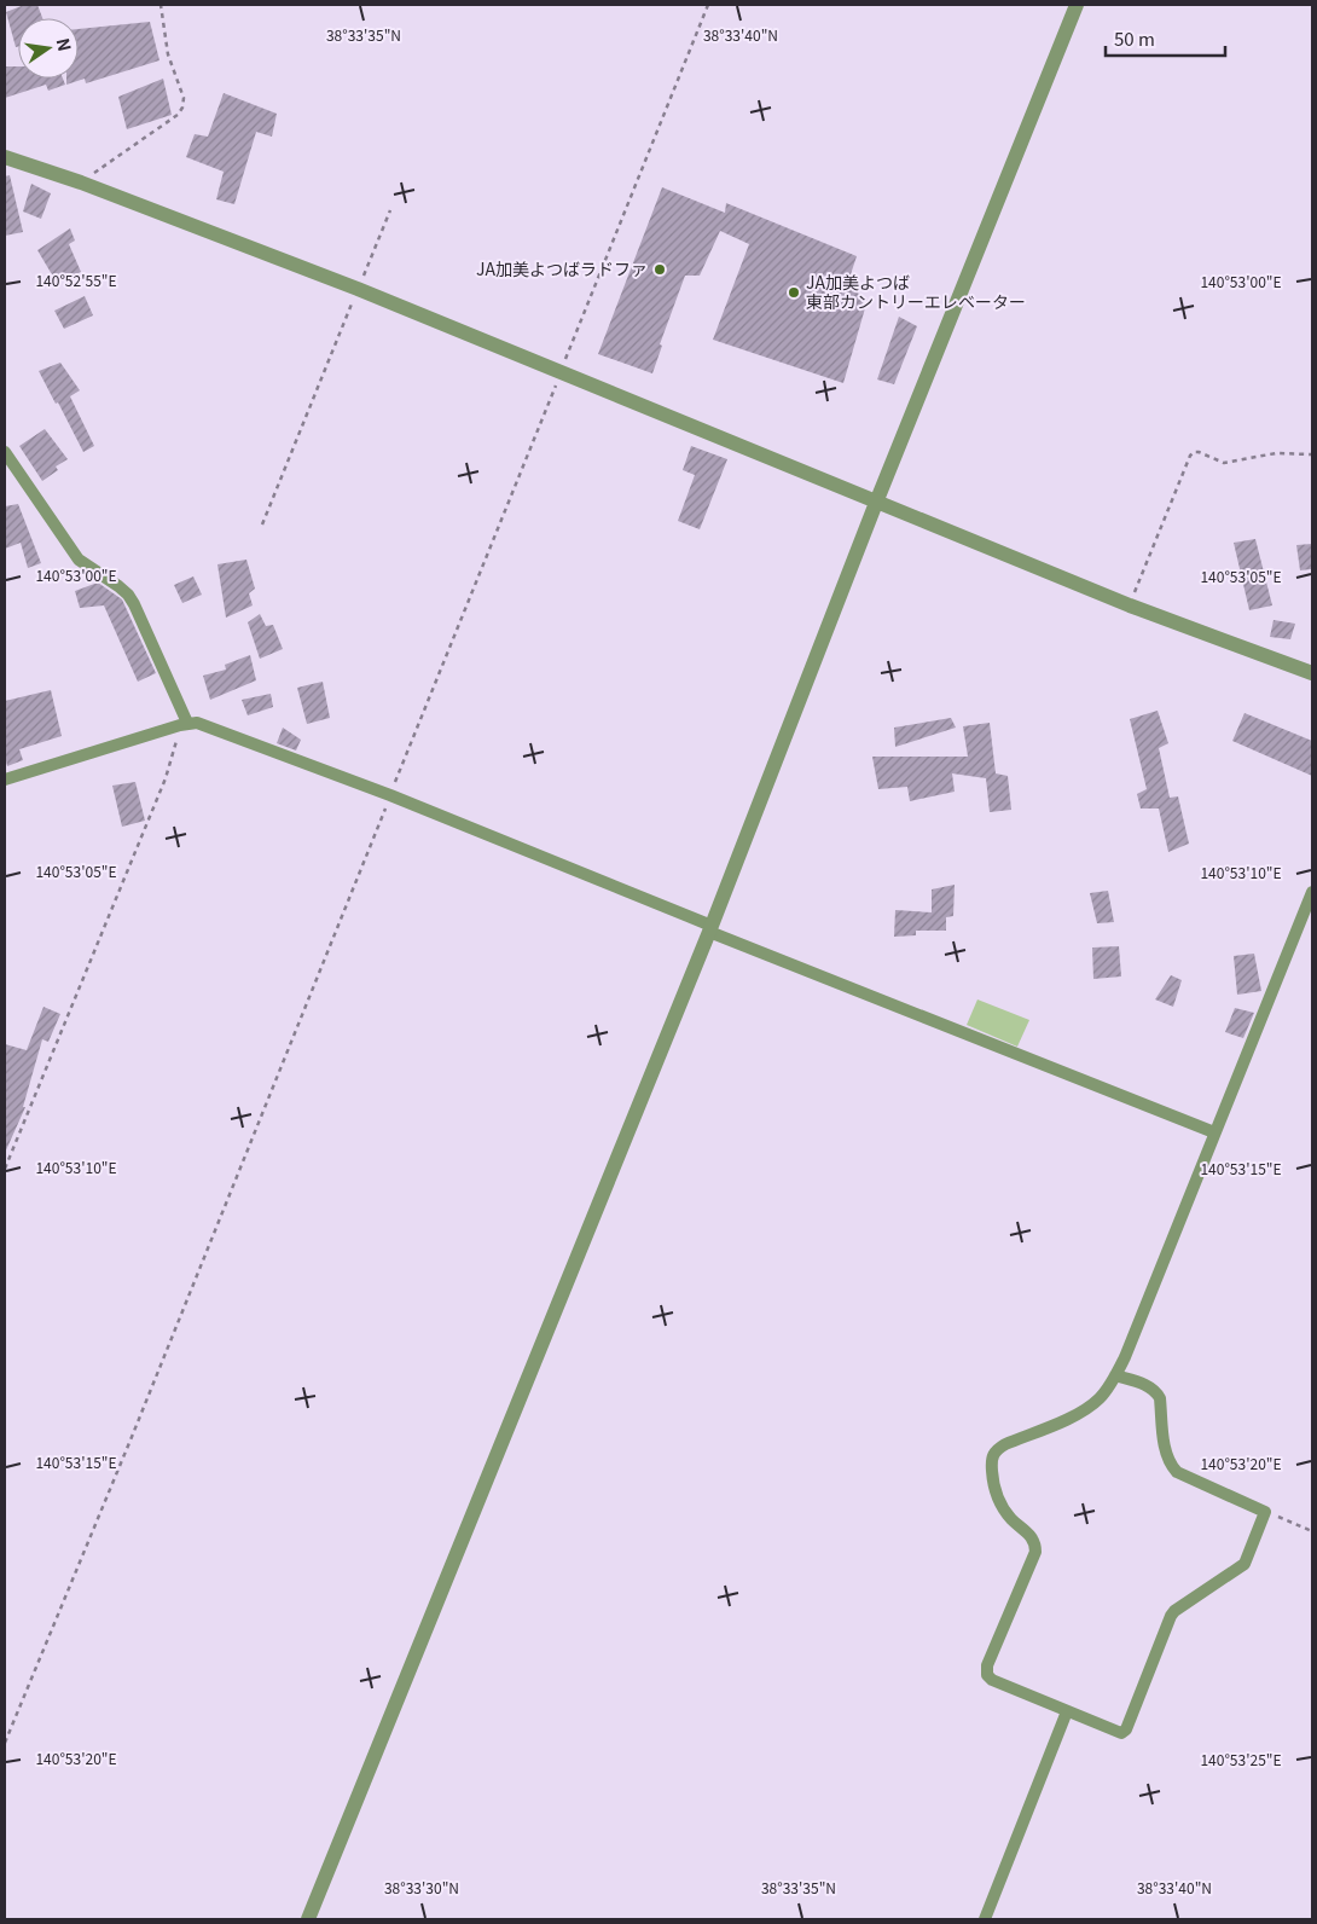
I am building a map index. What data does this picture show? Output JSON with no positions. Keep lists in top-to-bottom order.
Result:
{
  "places": ["JA加美よつばラドファ", "JA加美よつば 東部カントリーエレベーター"],
  "scale_bar": "50 m",
  "north": "right",
  "coordinates": [
    "38°33'35\"N",
    "38°33'40\"N",
    "140°52'55\"E",
    "140°53'00\"E",
    "140°53'05\"E",
    "140°53'10\"E",
    "140°53'15\"E",
    "140°53'20\"E",
    "140°53'25\"E",
    "38°33'30\"N"
  ]
}
